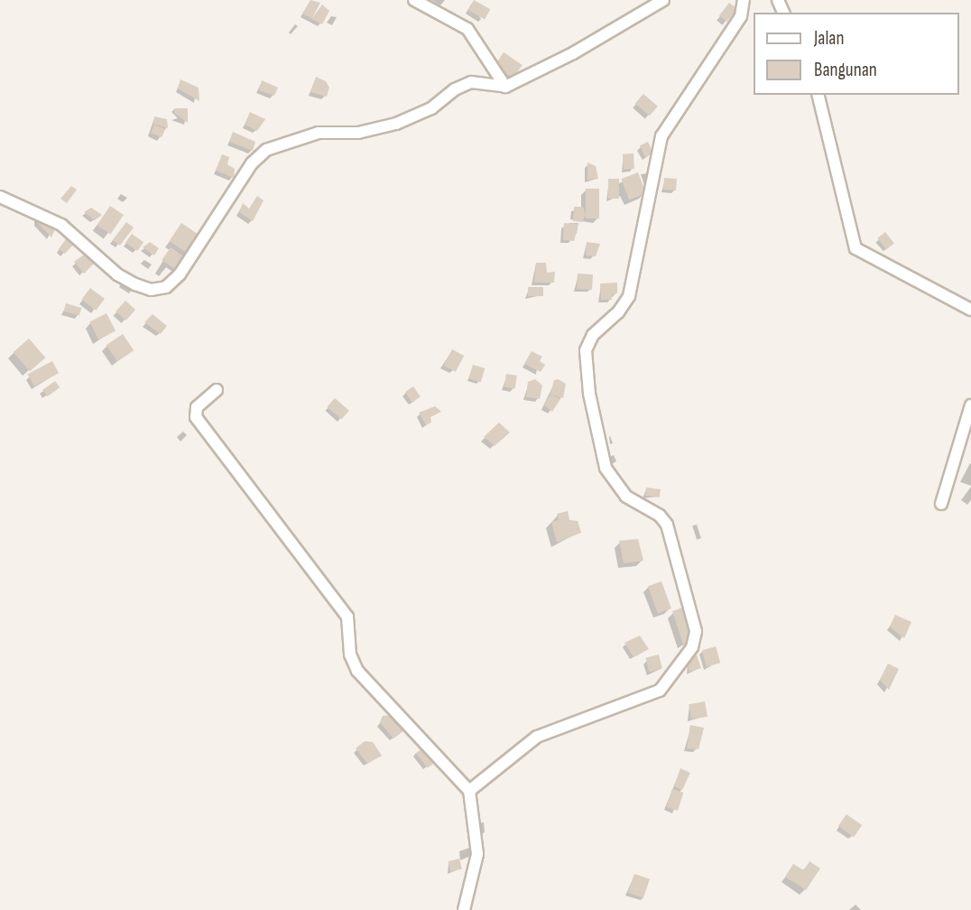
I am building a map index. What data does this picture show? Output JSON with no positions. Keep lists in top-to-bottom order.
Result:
{
  "legend": ["Jalan", "Bangunan"]
}
